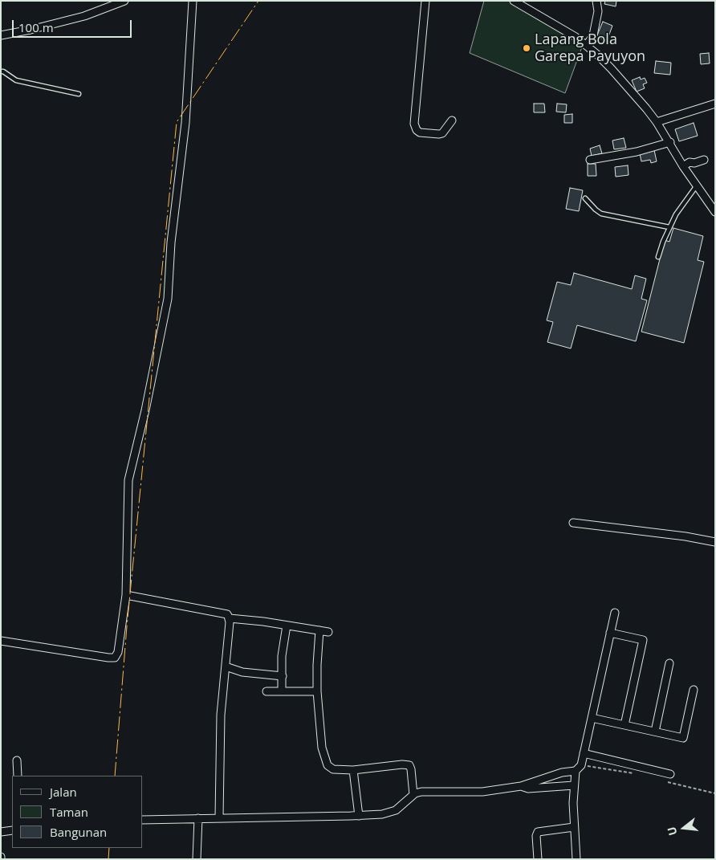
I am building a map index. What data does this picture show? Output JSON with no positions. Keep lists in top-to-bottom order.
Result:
{
  "places": ["Lapang Bola Garepa Payuyon"],
  "legend": ["Jalan", "Taman", "Bangunan"],
  "scale_bar": "100 m",
  "north": "left"
}
